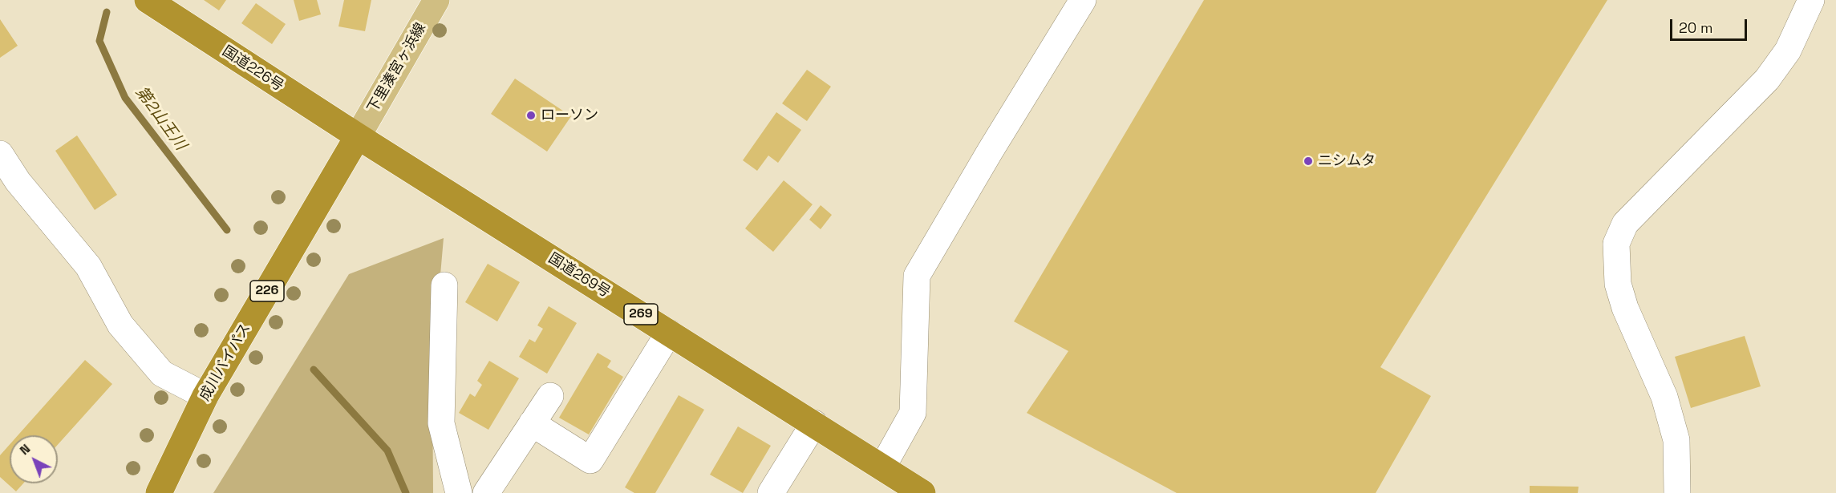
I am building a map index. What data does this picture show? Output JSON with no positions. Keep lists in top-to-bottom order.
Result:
{
  "streets": {
    "highway": [
      "国道226号",
      "国道269号",
      "226",
      "269",
      "成川バイパス"
    ],
    "main road": ["下里湊宮ヶ浜線"]
  },
  "crossings": [
    ["下里湊宮ヶ浜線", "国道226号"],
    ["下里湊宮ヶ浜線", "国道269号"],
    ["下里湊宮ヶ浜線", "成川バイパス"],
    ["国道226号", "国道269号"],
    ["国道226号", "成川バイパス"],
    ["国道269号", "成川バイパス"]
  ],
  "water": ["第2山王川"],
  "places": ["ローソン", "ニシムタ"],
  "scale_bar": "20 m",
  "north": "top left"
}
